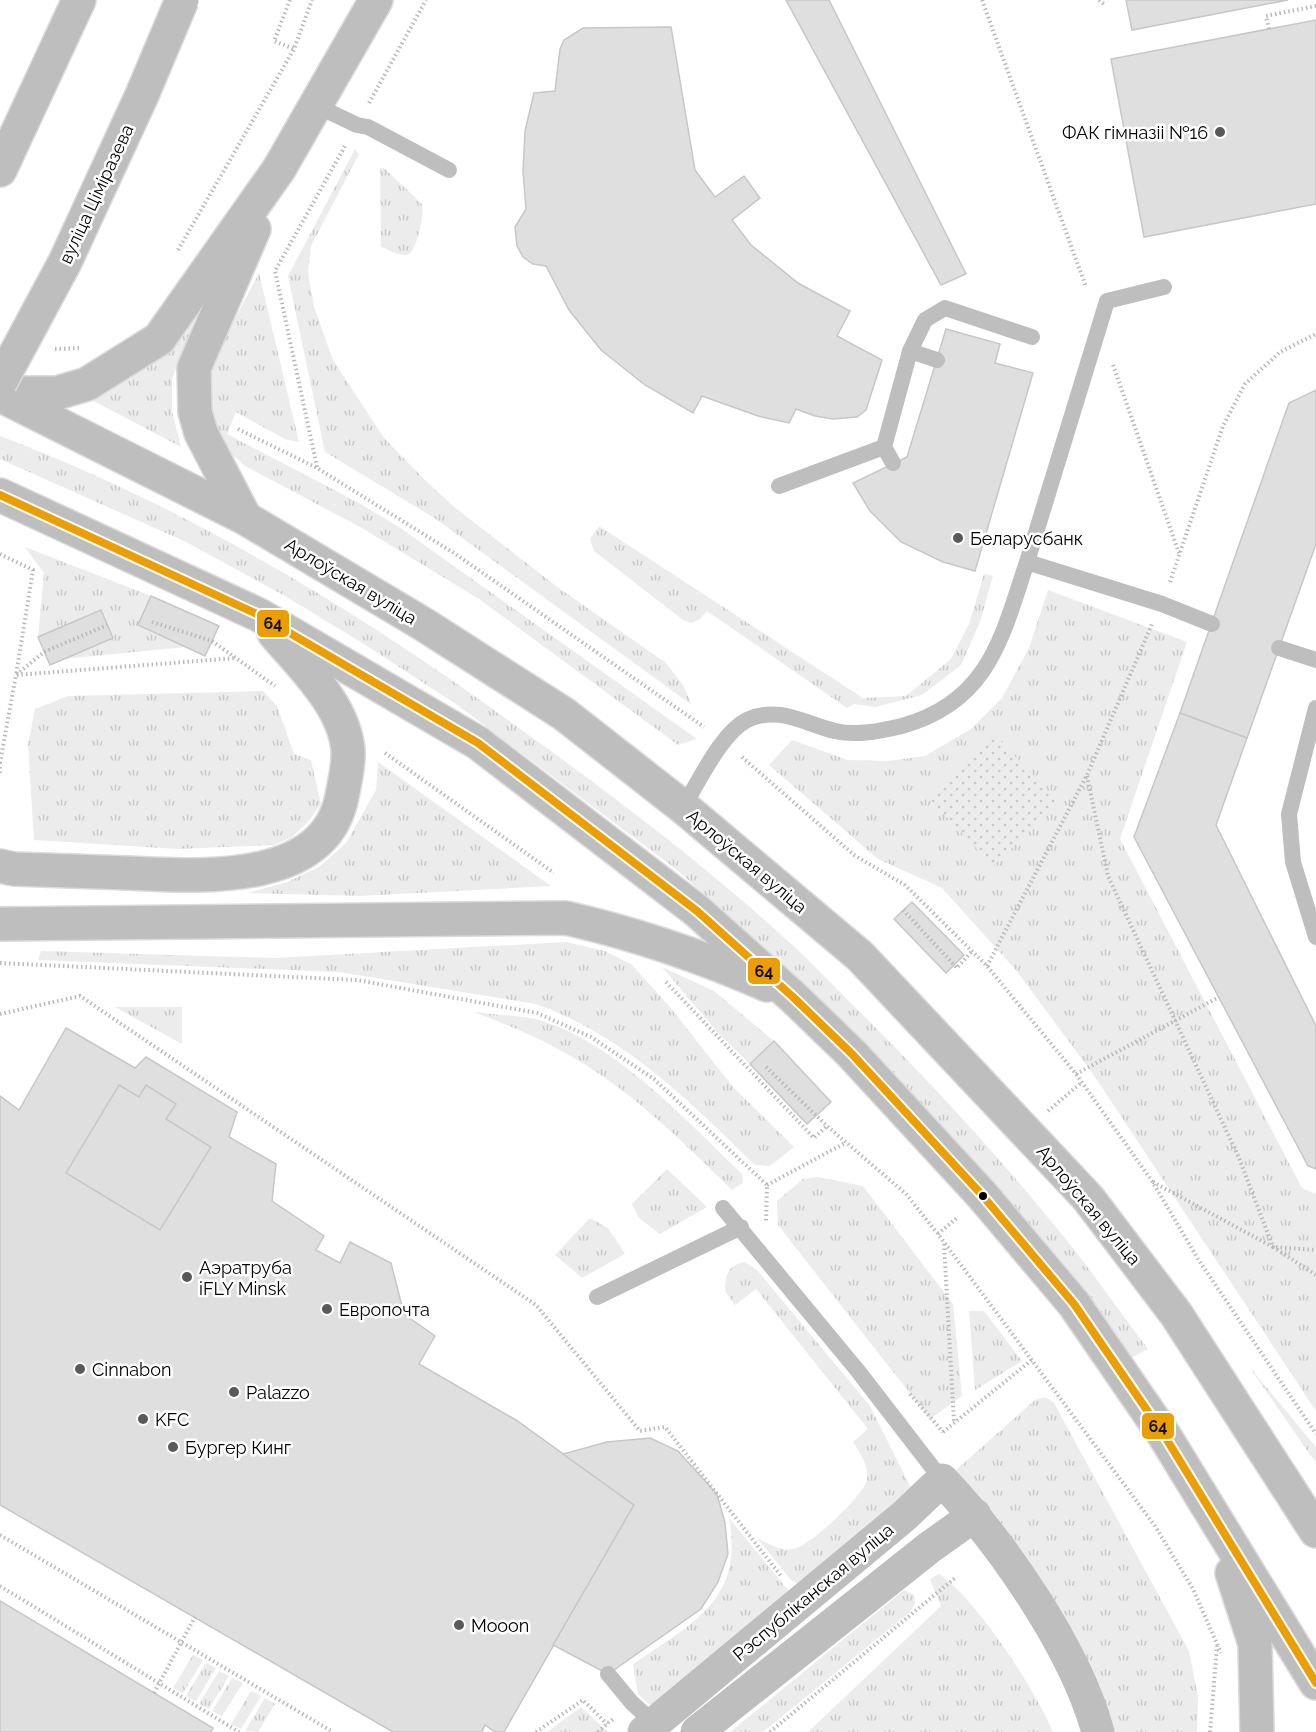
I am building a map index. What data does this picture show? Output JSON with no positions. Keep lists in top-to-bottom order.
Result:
{
  "streets": {
    "main road": ["вуліца Ціміразева", "Арлоўская вуліца", "Рэспубліканская вуліца"]
  },
  "places": [
    "ФАК гімназіі №16",
    "Беларусбанк",
    "Аэратруба iFLY Minsk",
    "Европочта",
    "Cinnabon",
    "Palazzo",
    "KFC",
    "Бургер Кинг",
    "Mooon"
  ],
  "lines": ["transit line 64"]
}
